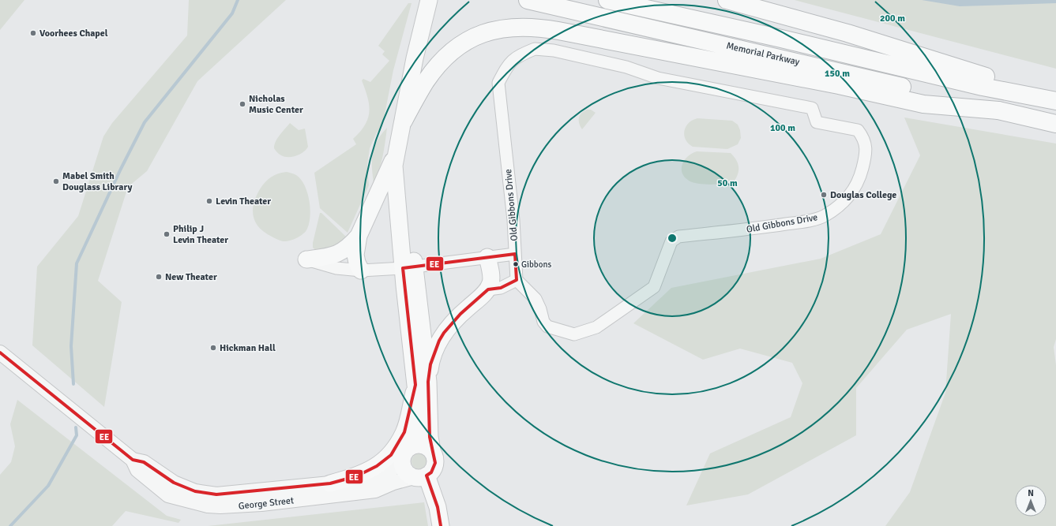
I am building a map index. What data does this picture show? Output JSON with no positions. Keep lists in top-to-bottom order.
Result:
{
  "streets": {
    "highway": ["Memorial Parkway"],
    "main road": ["George Street"],
    "street": ["Old Gibbons Drive"]
  },
  "places": [
    "Voorhees Chapel",
    "Nicholas Music Center",
    "Mabel Smith Douglass Library",
    "Douglas College",
    "Levin Theater",
    "Philip J Levin Theater",
    "Gibbons",
    "New Theater",
    "Hickman Hall"
  ],
  "lines": ["transit line EE"],
  "north": "top",
  "rings": [
    "200 m",
    "150 m",
    "100 m",
    "50 m"
  ]
}
